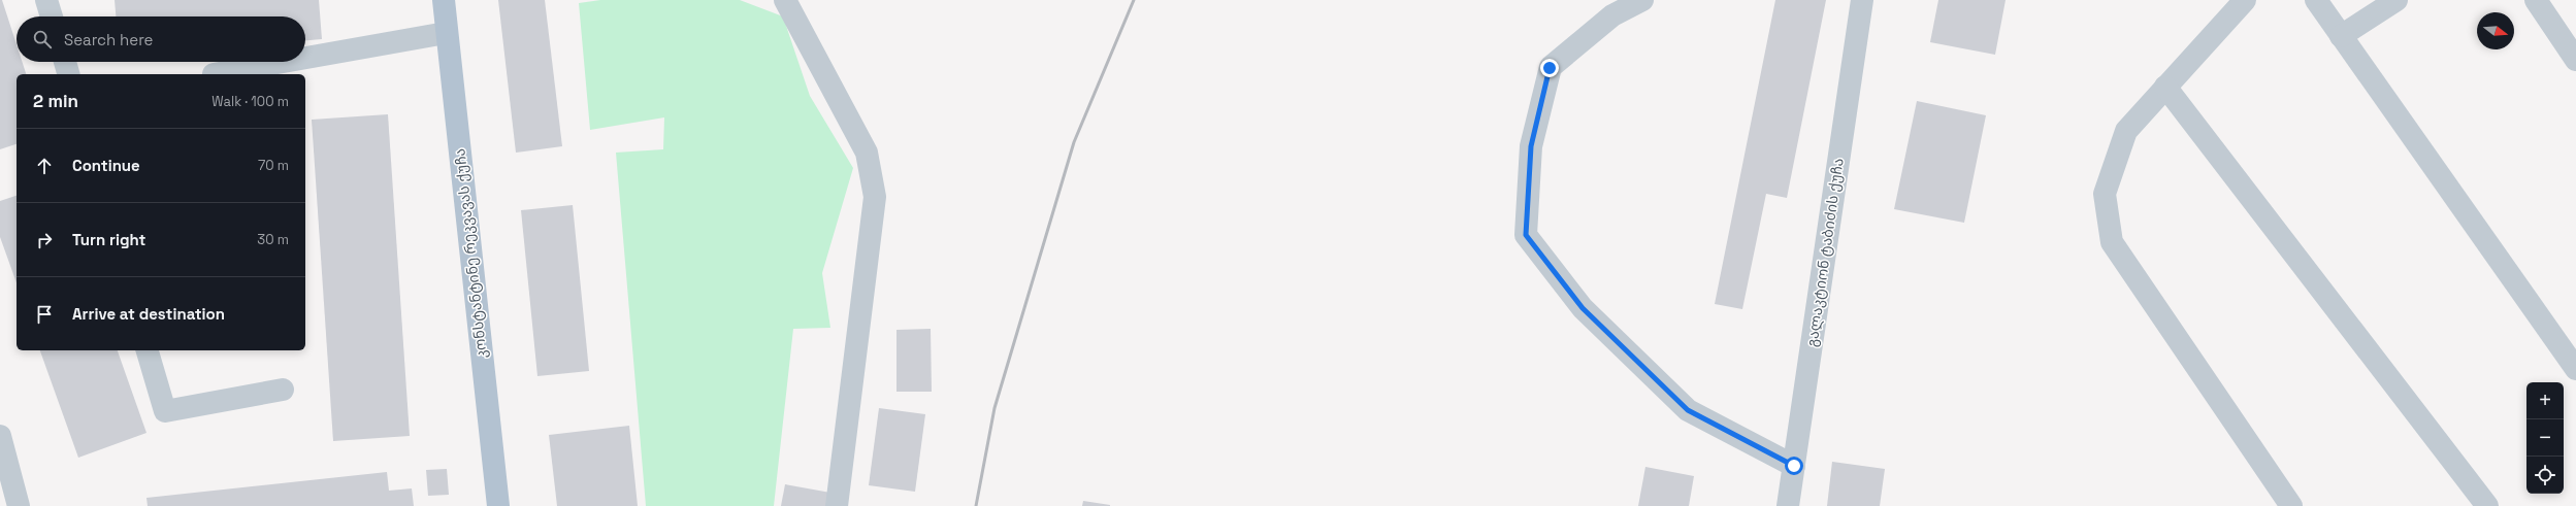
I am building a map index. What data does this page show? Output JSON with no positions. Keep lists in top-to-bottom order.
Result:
{
  "streets": {
    "main road": ["კონსტანტინე რეკვავას ქუჩა"],
    "street": ["გალაკტიონ ტაბიძის ქუჩა"]
  },
  "north": "right",
  "page": {
    "search": "Search here",
    "heading": ["2 min", "Walk · 100 m"],
    "list": [
      ["Continue", "70 m"],
      ["Turn right", "30 m"],
      "Arrive at destination"
    ],
    "map_buttons": ["+", "−"]
  }
}
